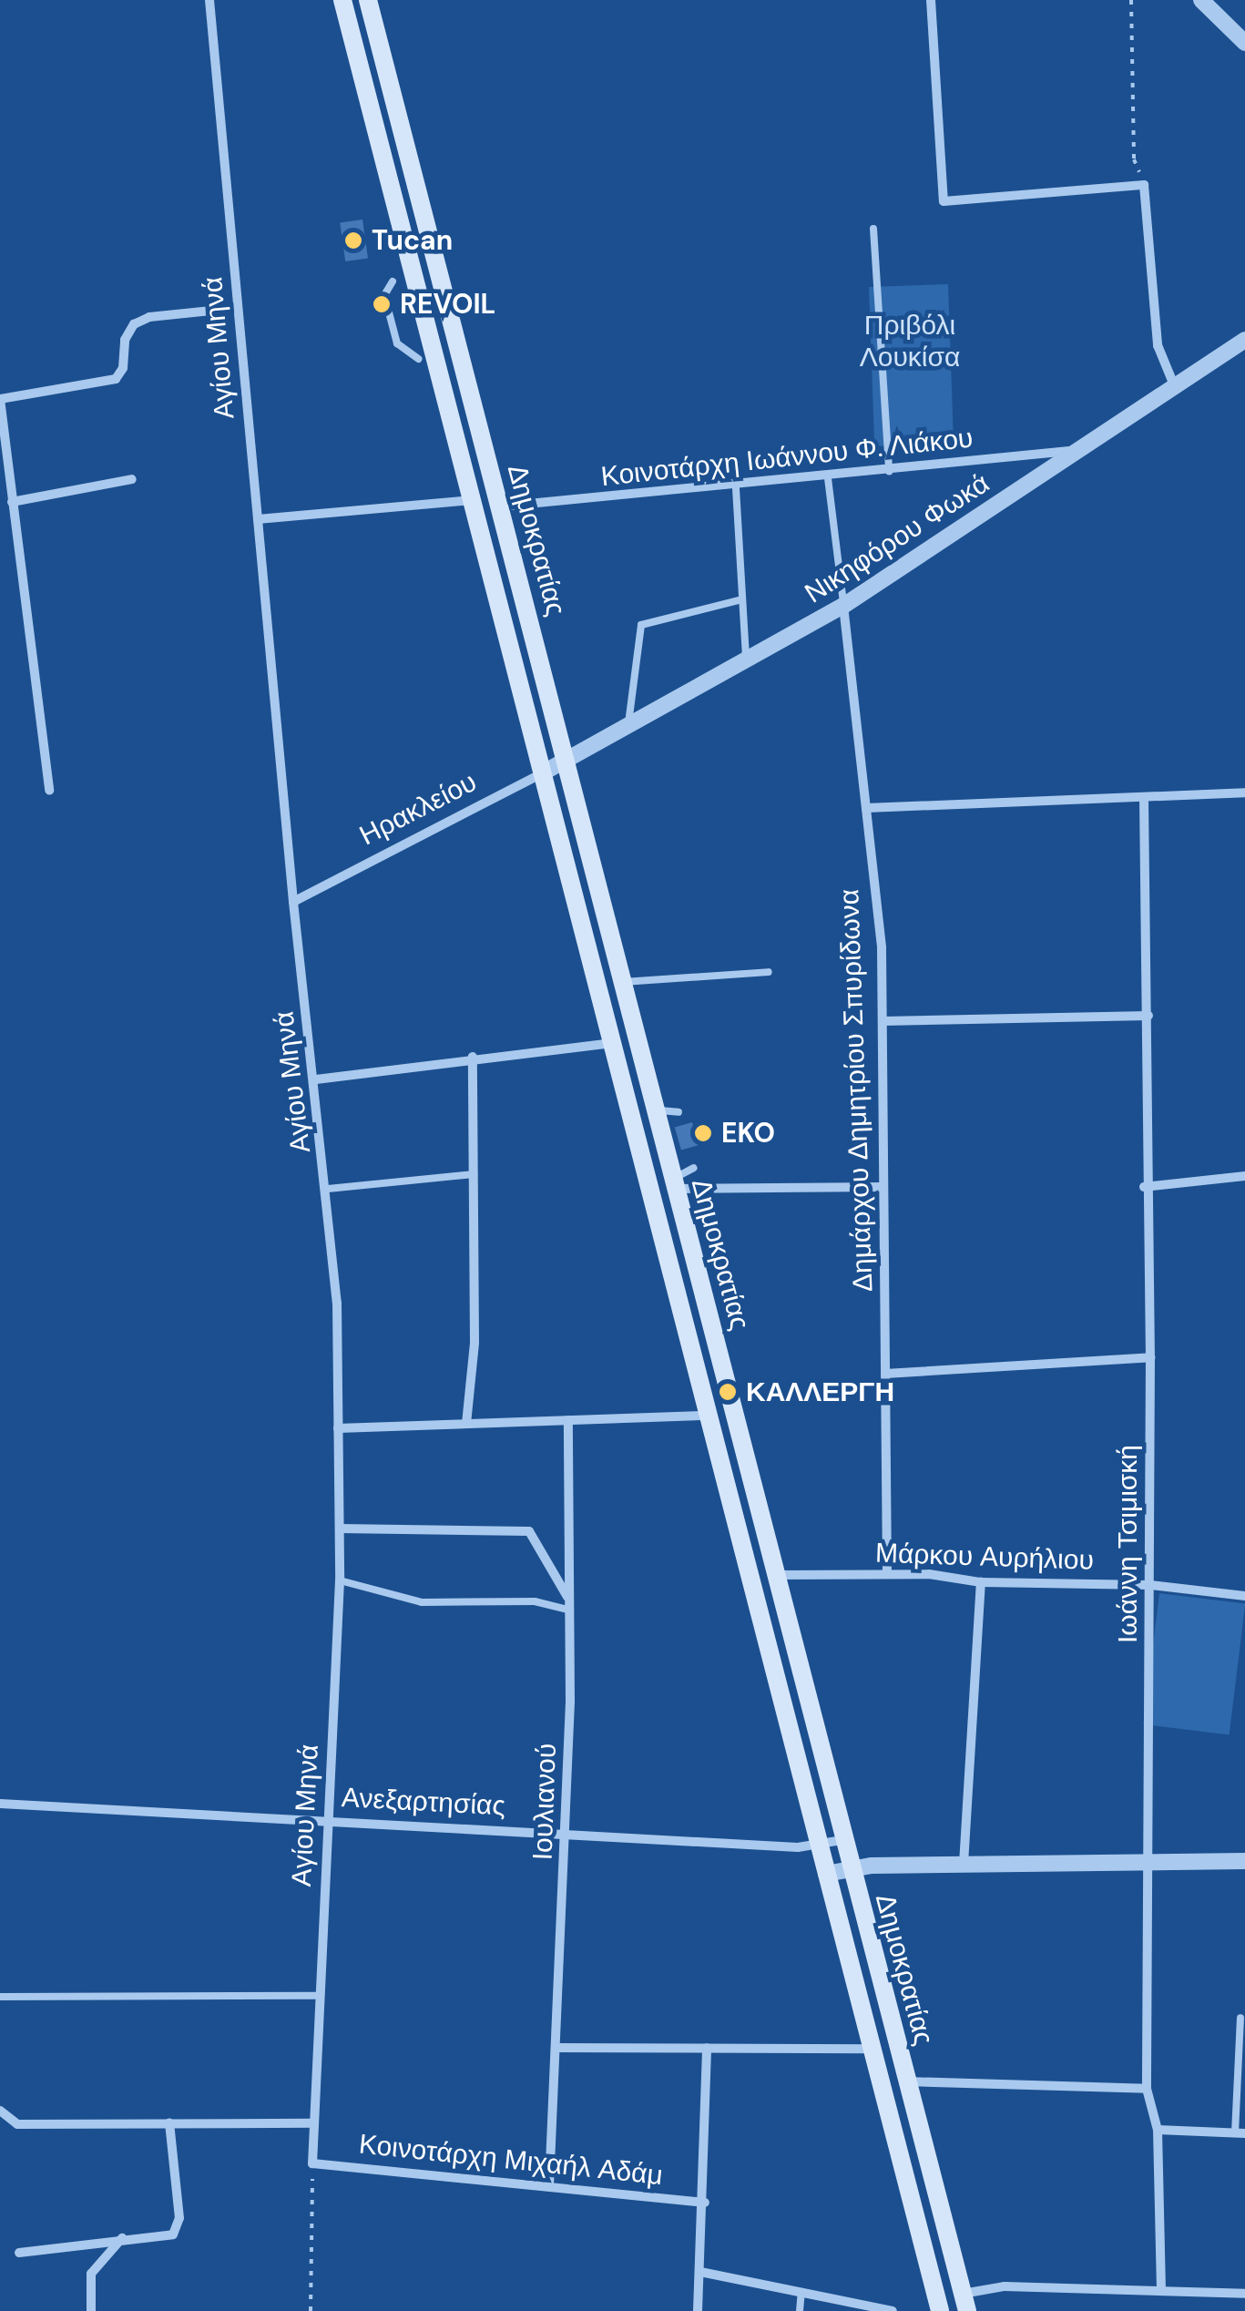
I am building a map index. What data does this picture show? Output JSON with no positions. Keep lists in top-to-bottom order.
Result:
{
  "streets": {
    "main road": ["Δημοκρατίας"],
    "street": [
      "Αγίου Μηνά",
      "Κοινοτάρχη Ιωάννου Φ. Λιάκου",
      "Νικηφόρου Φωκά",
      "Ηρακλείου",
      "Δημάρχου Δημητρίου Σπυρίδωνα",
      "Ιωάννη Τσιμισκή",
      "Μάρκου Αυρήλιου",
      "Ανεξαρτησίας",
      "Ιουλιανού",
      "Κοινοτάρχη Μιχαήλ Αδάμ"
    ]
  },
  "crossings": [
    ["Αγίου Μηνά", "Ηρακλείου"],
    ["Αγίου Μηνά", "Ανεξαρτησίας"],
    ["Αγίου Μηνά", "Κοινοτάρχη Μιχαήλ Αδάμ"],
    ["Κοινοτάρχη Ιωάννου Φ. Λιάκου", "Νικηφόρου Φωκά"],
    ["Κοινοτάρχη Ιωάννου Φ. Λιάκου", "Δημοκρατίας"],
    ["Νικηφόρου Φωκά", "Δημοκρατίας"],
    ["Νικηφόρου Φωκά", "Ηρακλείου"],
    ["Νικηφόρου Φωκά", "Δημάρχου Δημητρίου Σπυρίδωνα"],
    ["Δημοκρατίας", "Ηρακλείου"],
    ["Δημοκρατίας", "Μάρκου Αυρήλιου"],
    ["Δημοκρατίας", "Ανεξαρτησίας"],
    ["Δημάρχου Δημητρίου Σπυρίδωνα", "Μάρκου Αυρήλιου"],
    ["Ιωάννη Τσιμισκή", "Μάρκου Αυρήλιου"],
    ["Ανεξαρτησίας", "Ιουλιανού"],
    ["Ιουλιανού", "Κοινοτάρχη Μιχαήλ Αδάμ"]
  ],
  "parks": ["Πριβόλι Λουκίσα"],
  "places": [
    "Tucan",
    "REVOIL",
    "EKO",
    "ΚΑΛΛΕΡΓΗ"
  ]
}
